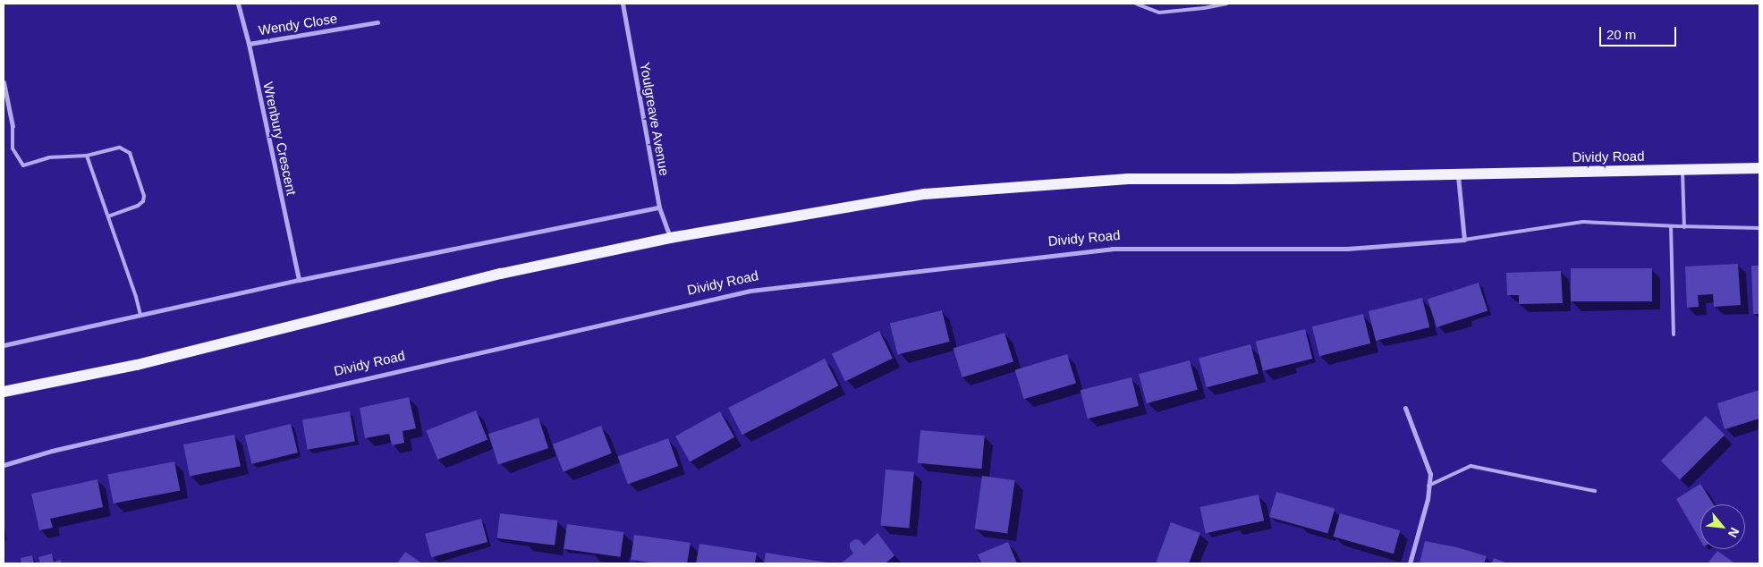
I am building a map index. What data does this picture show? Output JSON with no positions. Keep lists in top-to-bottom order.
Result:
{
  "streets": {
    "main road": ["Dividy Road"],
    "street": ["Wendy Close", "Youlgreave Avenue", "Wrenbury Crescent"]
  },
  "crossings": [
    ["Wendy Close", "Wrenbury Crescent"],
    ["Youlgreave Avenue", "Dividy Road"]
  ],
  "scale_bar": "20 m",
  "north": "bottom right"
}
